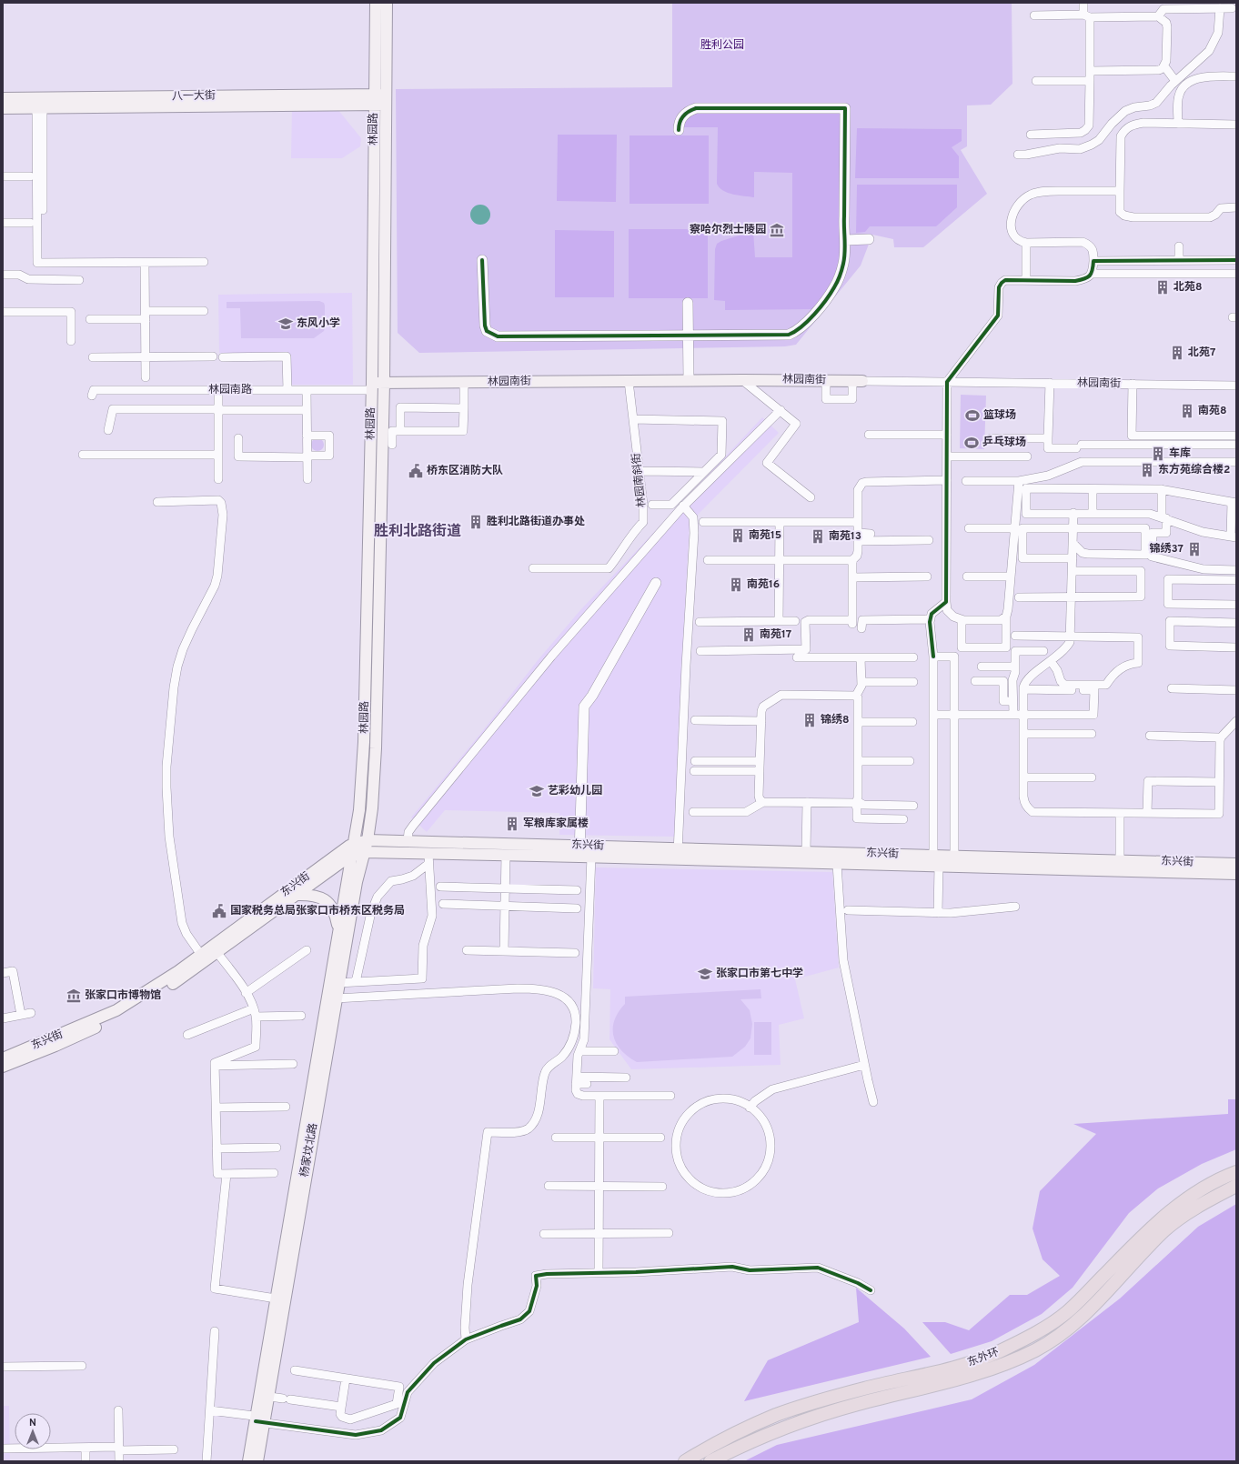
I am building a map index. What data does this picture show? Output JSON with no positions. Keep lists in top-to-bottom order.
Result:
{
  "streets": {
    "highway": ["东外环"],
    "main road": [
      "八一大街",
      "林园路",
      "林园南街",
      "东兴街",
      "杨家坟北路"
    ],
    "street": ["林园南路", "林园南斜街"]
  },
  "crossings": [
    ["八一大街", "林园路"],
    ["林园路", "林园南街"],
    ["林园路", "林园南路"],
    ["林园路", "东兴街"],
    ["林园路", "杨家坟北路"],
    ["林园南街", "林园南路"],
    ["林园南街", "林园南斜街"],
    ["东兴街", "杨家坟北路"]
  ],
  "districts": ["胜利北路街道"],
  "parks": ["胜利公园"],
  "places": {
    "museum": ["察哈尔烈士陵园", "张家口市博物馆"],
    "building": [
      "北苑8",
      "北苑7",
      "南苑8",
      "车库",
      "东方苑综合楼2",
      "胜利北路街道办事处",
      "南苑15",
      "南苑13",
      "锦绣37",
      "南苑16",
      "南苑17",
      "锦绣8",
      "军粮库家属楼"
    ],
    "school or university": ["东风小学", "艺彩幼儿园", "张家口市第七中学"],
    "sports": ["篮球场", "乒乓球场"],
    "public building": ["桥东区消防大队", "国家税务总局张家口市桥东区税务局"]
  },
  "north": "top"
}
